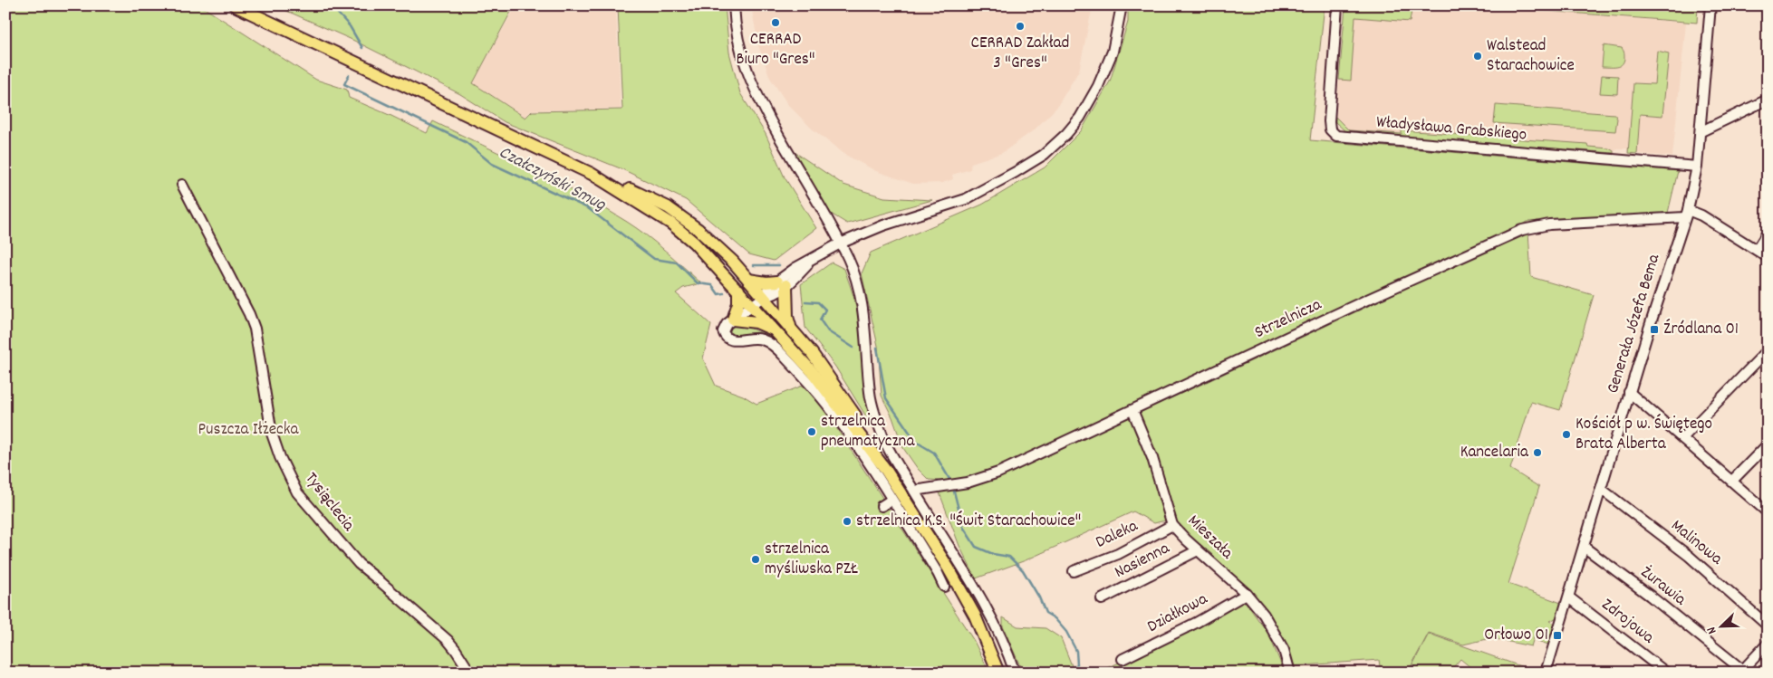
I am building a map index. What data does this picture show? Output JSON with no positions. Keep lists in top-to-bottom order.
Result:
{
  "streets": {
    "street": [
      "Władysława Grabskiego",
      "Strzelnicza",
      "Generała Józefa Bema",
      "Tysiąclecia",
      "Daleka",
      "Mieszała",
      "Malinowa",
      "Nasienna",
      "Żurawia",
      "Działkowa",
      "Zdrojowa"
    ]
  },
  "crossings": [
    ["Władysława Grabskiego", "Generała Józefa Bema"],
    ["Strzelnicza", "Generała Józefa Bema"],
    ["Strzelnicza", "Mieszała"],
    ["Generała Józefa Bema", "Malinowa"],
    ["Generała Józefa Bema", "Żurawia"],
    ["Generała Józefa Bema", "Zdrojowa"],
    ["Daleka", "Mieszała"],
    ["Mieszała", "Nasienna"],
    ["Mieszała", "Działkowa"]
  ],
  "water": ["Czałczyński Smug"],
  "parks": ["Puszcza Iłżecka"],
  "places": {
    "other": [
      "CERRAD Biuro \"Gres\"",
      "CERRAD Zakład 3 \"Gres\"",
      "Walstead Starachowice",
      "strzelnica pneumatyczna",
      "Kościół p w. Świętego Brata Alberta",
      "Kancelaria",
      "strzelnica K.S. \"Świt Starachowice\"",
      "strzelnica myśliwska PZŁ"
    ],
    "transit": ["Źródlana 01", "Orłowo 01"]
  },
  "north": "bottom left"
}
